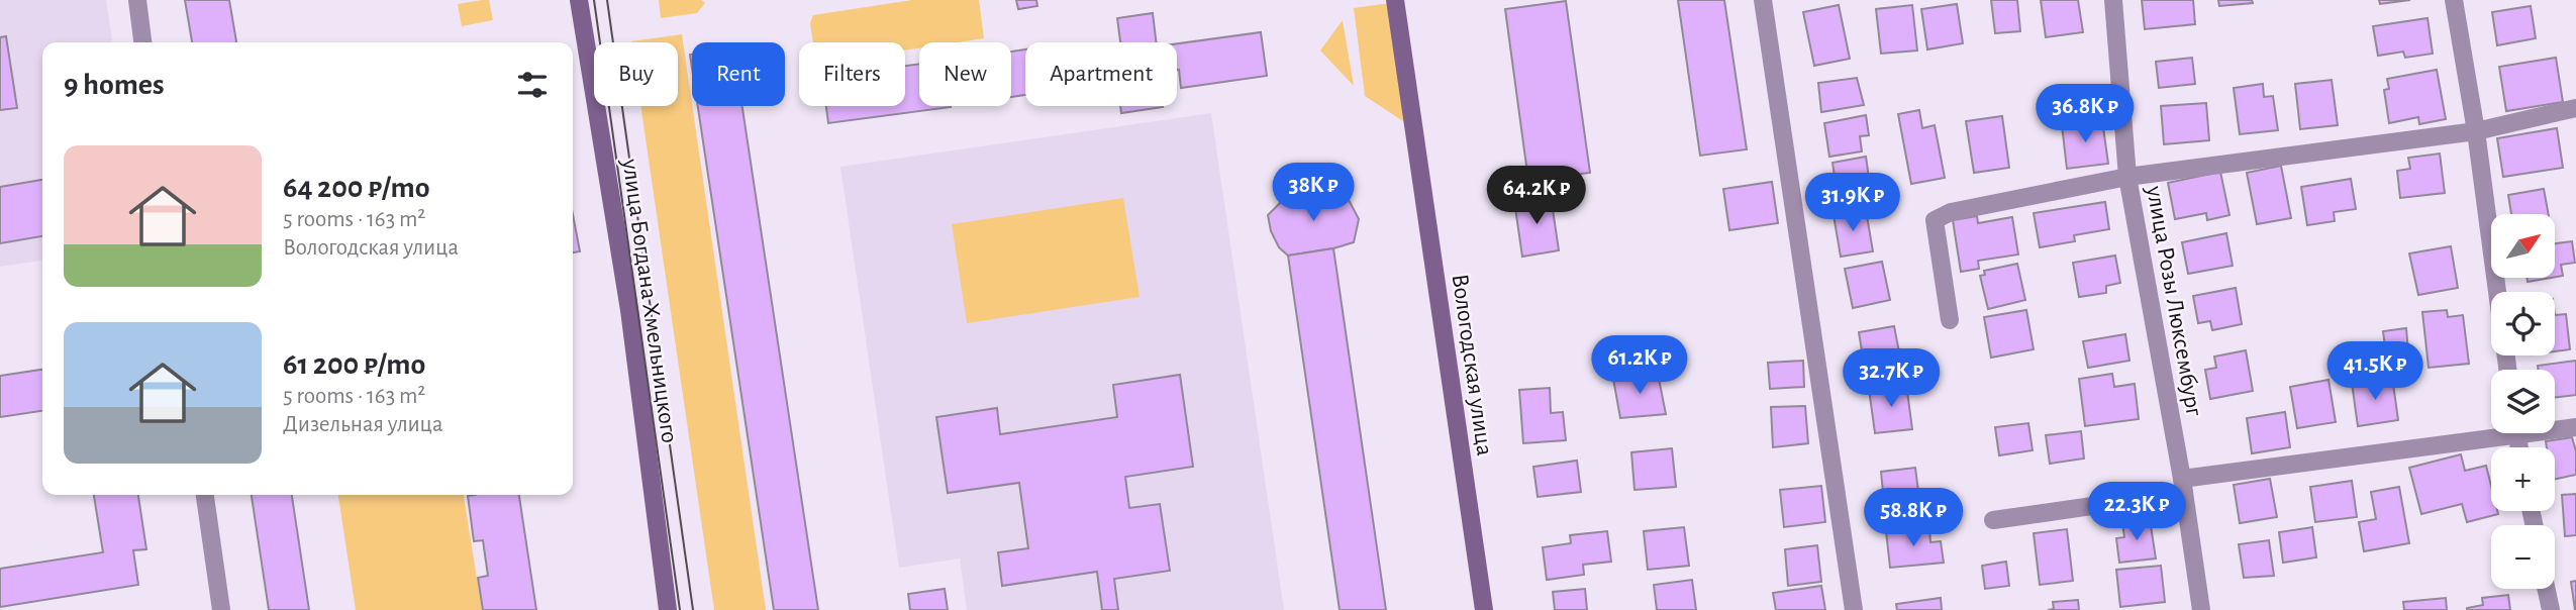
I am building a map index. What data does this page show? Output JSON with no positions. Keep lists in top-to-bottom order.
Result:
{
  "streets": {
    "main road": ["улица Богдана Хмельницкого", "Вологодская улица"],
    "street": ["улица Розы Люксембург"]
  },
  "north": "top right",
  "page": {
    "chip": [
      "Buy",
      "Rent",
      "Filters",
      "New",
      "Apartment"
    ],
    "heading": "9 homes",
    "price": [
      "36.8K ₽",
      "38K ₽",
      "64.2K ₽",
      "31.9K ₽",
      "61.2K ₽",
      "41.5K ₽",
      "32.7K ₽",
      "22.3K ₽",
      "58.8K ₽"
    ],
    "list": [
      {
        "name": "64 200 ₽/mo",
        "note": "5 rooms · 163 m² · Вологодская улица"
      },
      {
        "name": "61 200 ₽/mo",
        "note": "5 rooms · 163 m² · Дизельная улица"
      }
    ],
    "map_buttons": ["+", "−"]
  }
}
